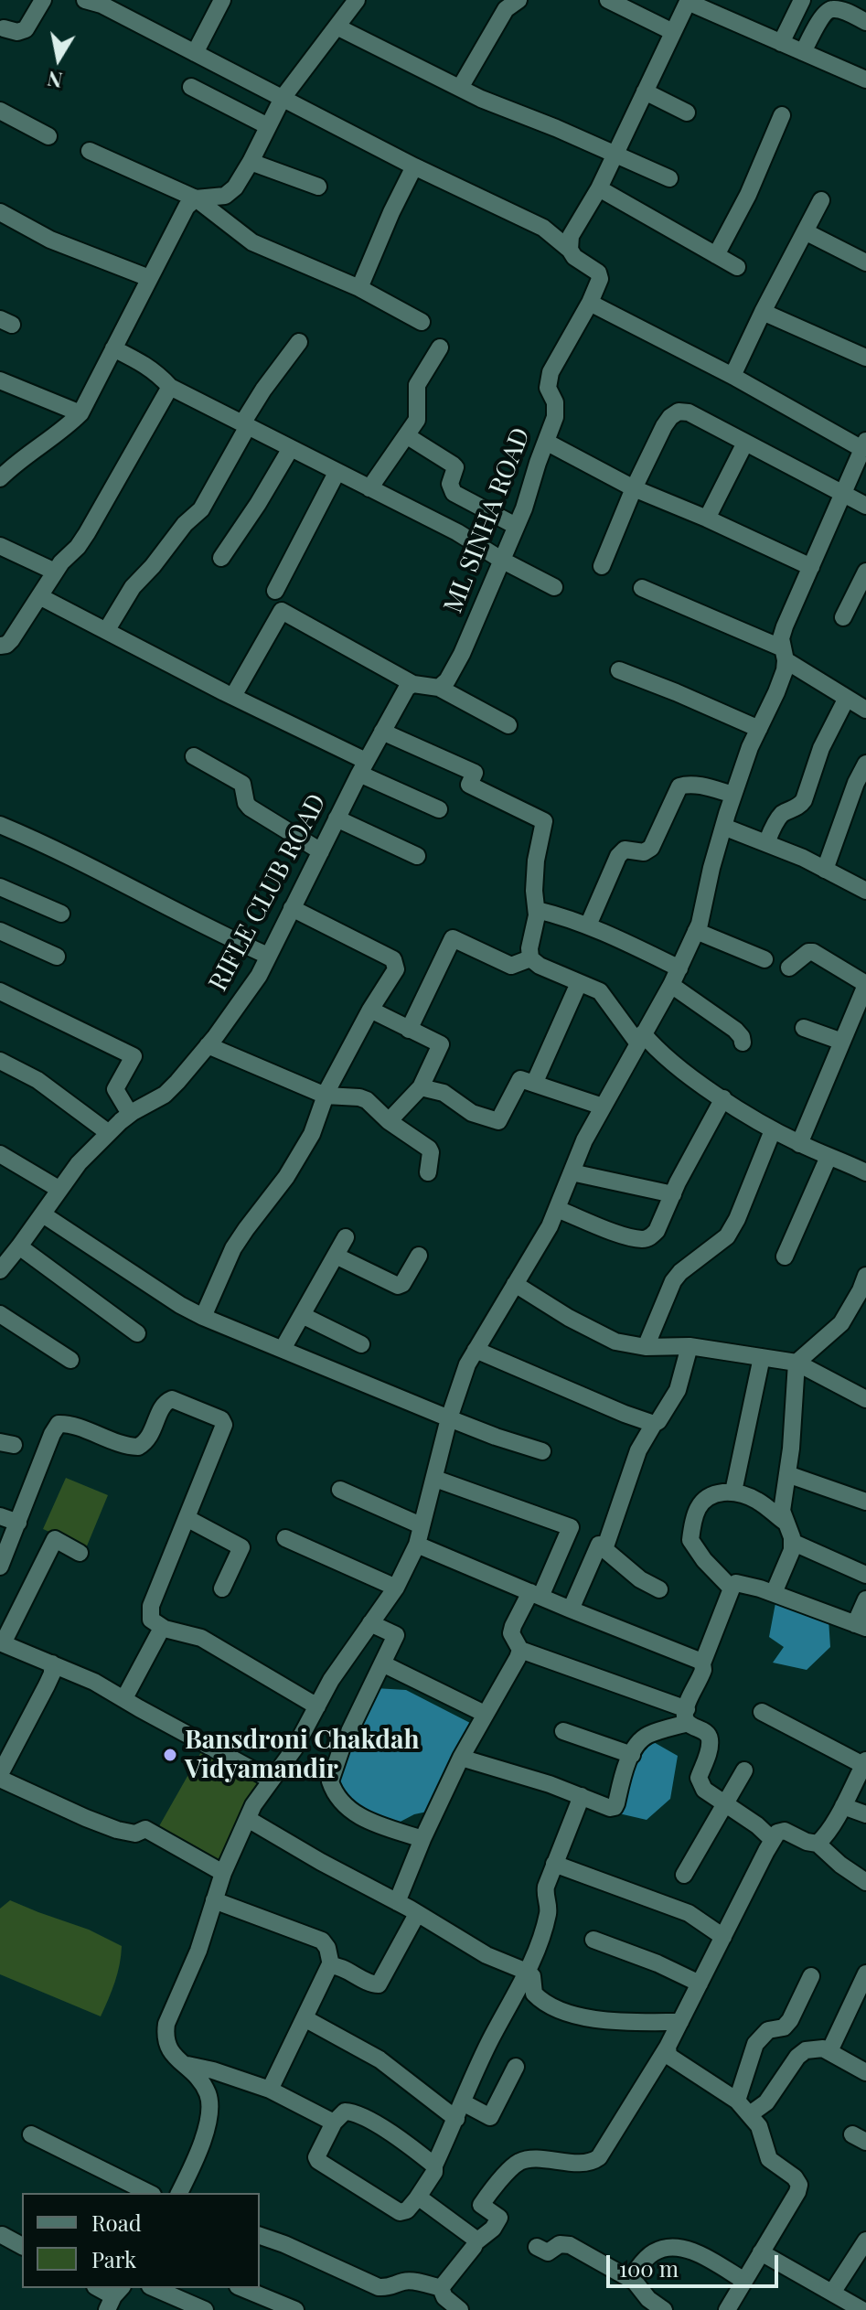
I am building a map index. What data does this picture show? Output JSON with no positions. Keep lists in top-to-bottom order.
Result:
{
  "streets": {
    "street": ["ML SINHA ROAD", "RIFLE CLUB ROAD"]
  },
  "places": ["Bansdroni Chakdah Vidyamandir"],
  "legend": ["Road", "Park"],
  "scale_bar": "100 m",
  "north": "bottom"
}
